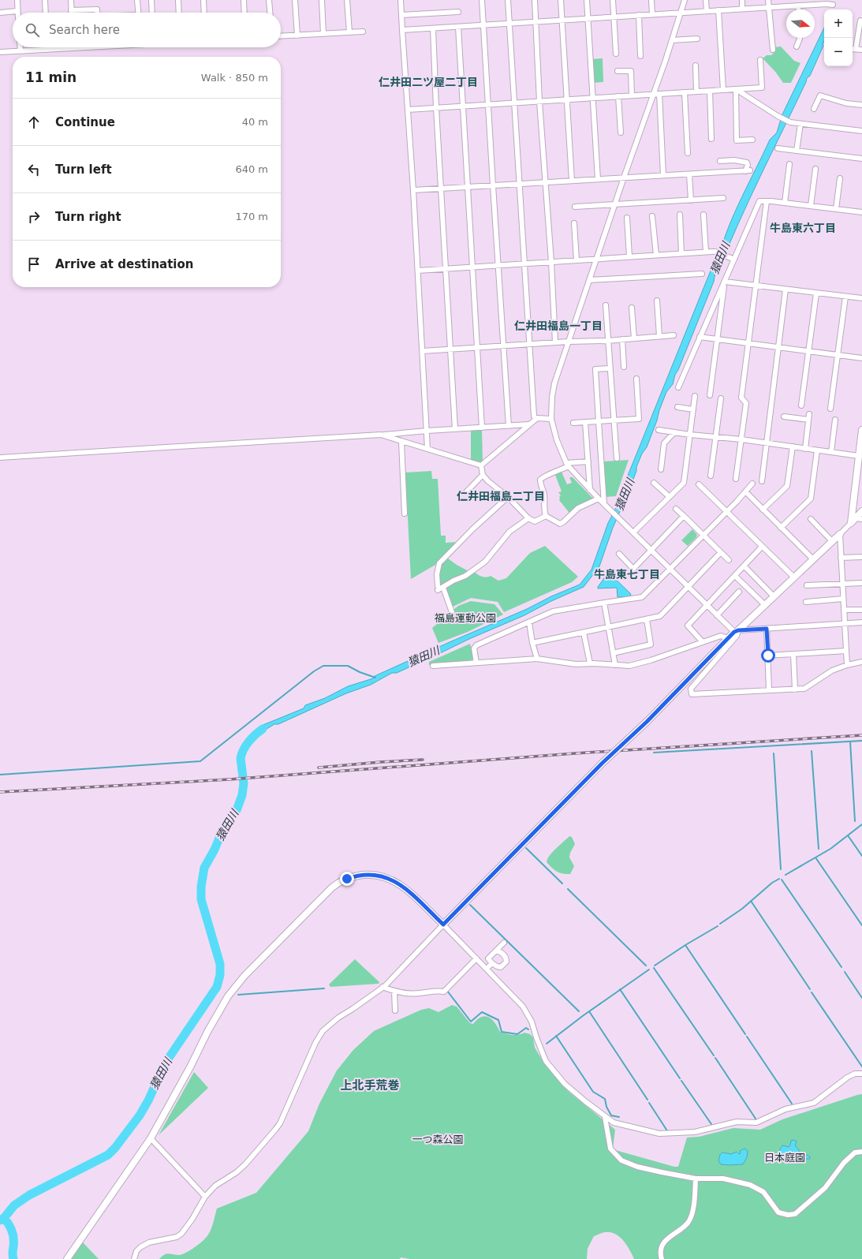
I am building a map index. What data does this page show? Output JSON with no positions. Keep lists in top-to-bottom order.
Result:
{
  "districts": [
    "仁井田二ツ屋二丁目",
    "牛島東六丁目",
    "仁井田福島一丁目",
    "仁井田福島二丁目",
    "牛島東七丁目",
    "上北手荒巻"
  ],
  "water": ["猿田川"],
  "parks": ["福島運動公園", "一つ森公園", "日本庭園"],
  "north": "right",
  "page": {
    "map_buttons": ["+", "−"],
    "search": "Search here",
    "heading": ["11 min", "Walk · 850 m"],
    "list": [
      ["Continue", "40 m"],
      ["Turn left", "640 m"],
      ["Turn right", "170 m"],
      "Arrive at destination"
    ]
  }
}
